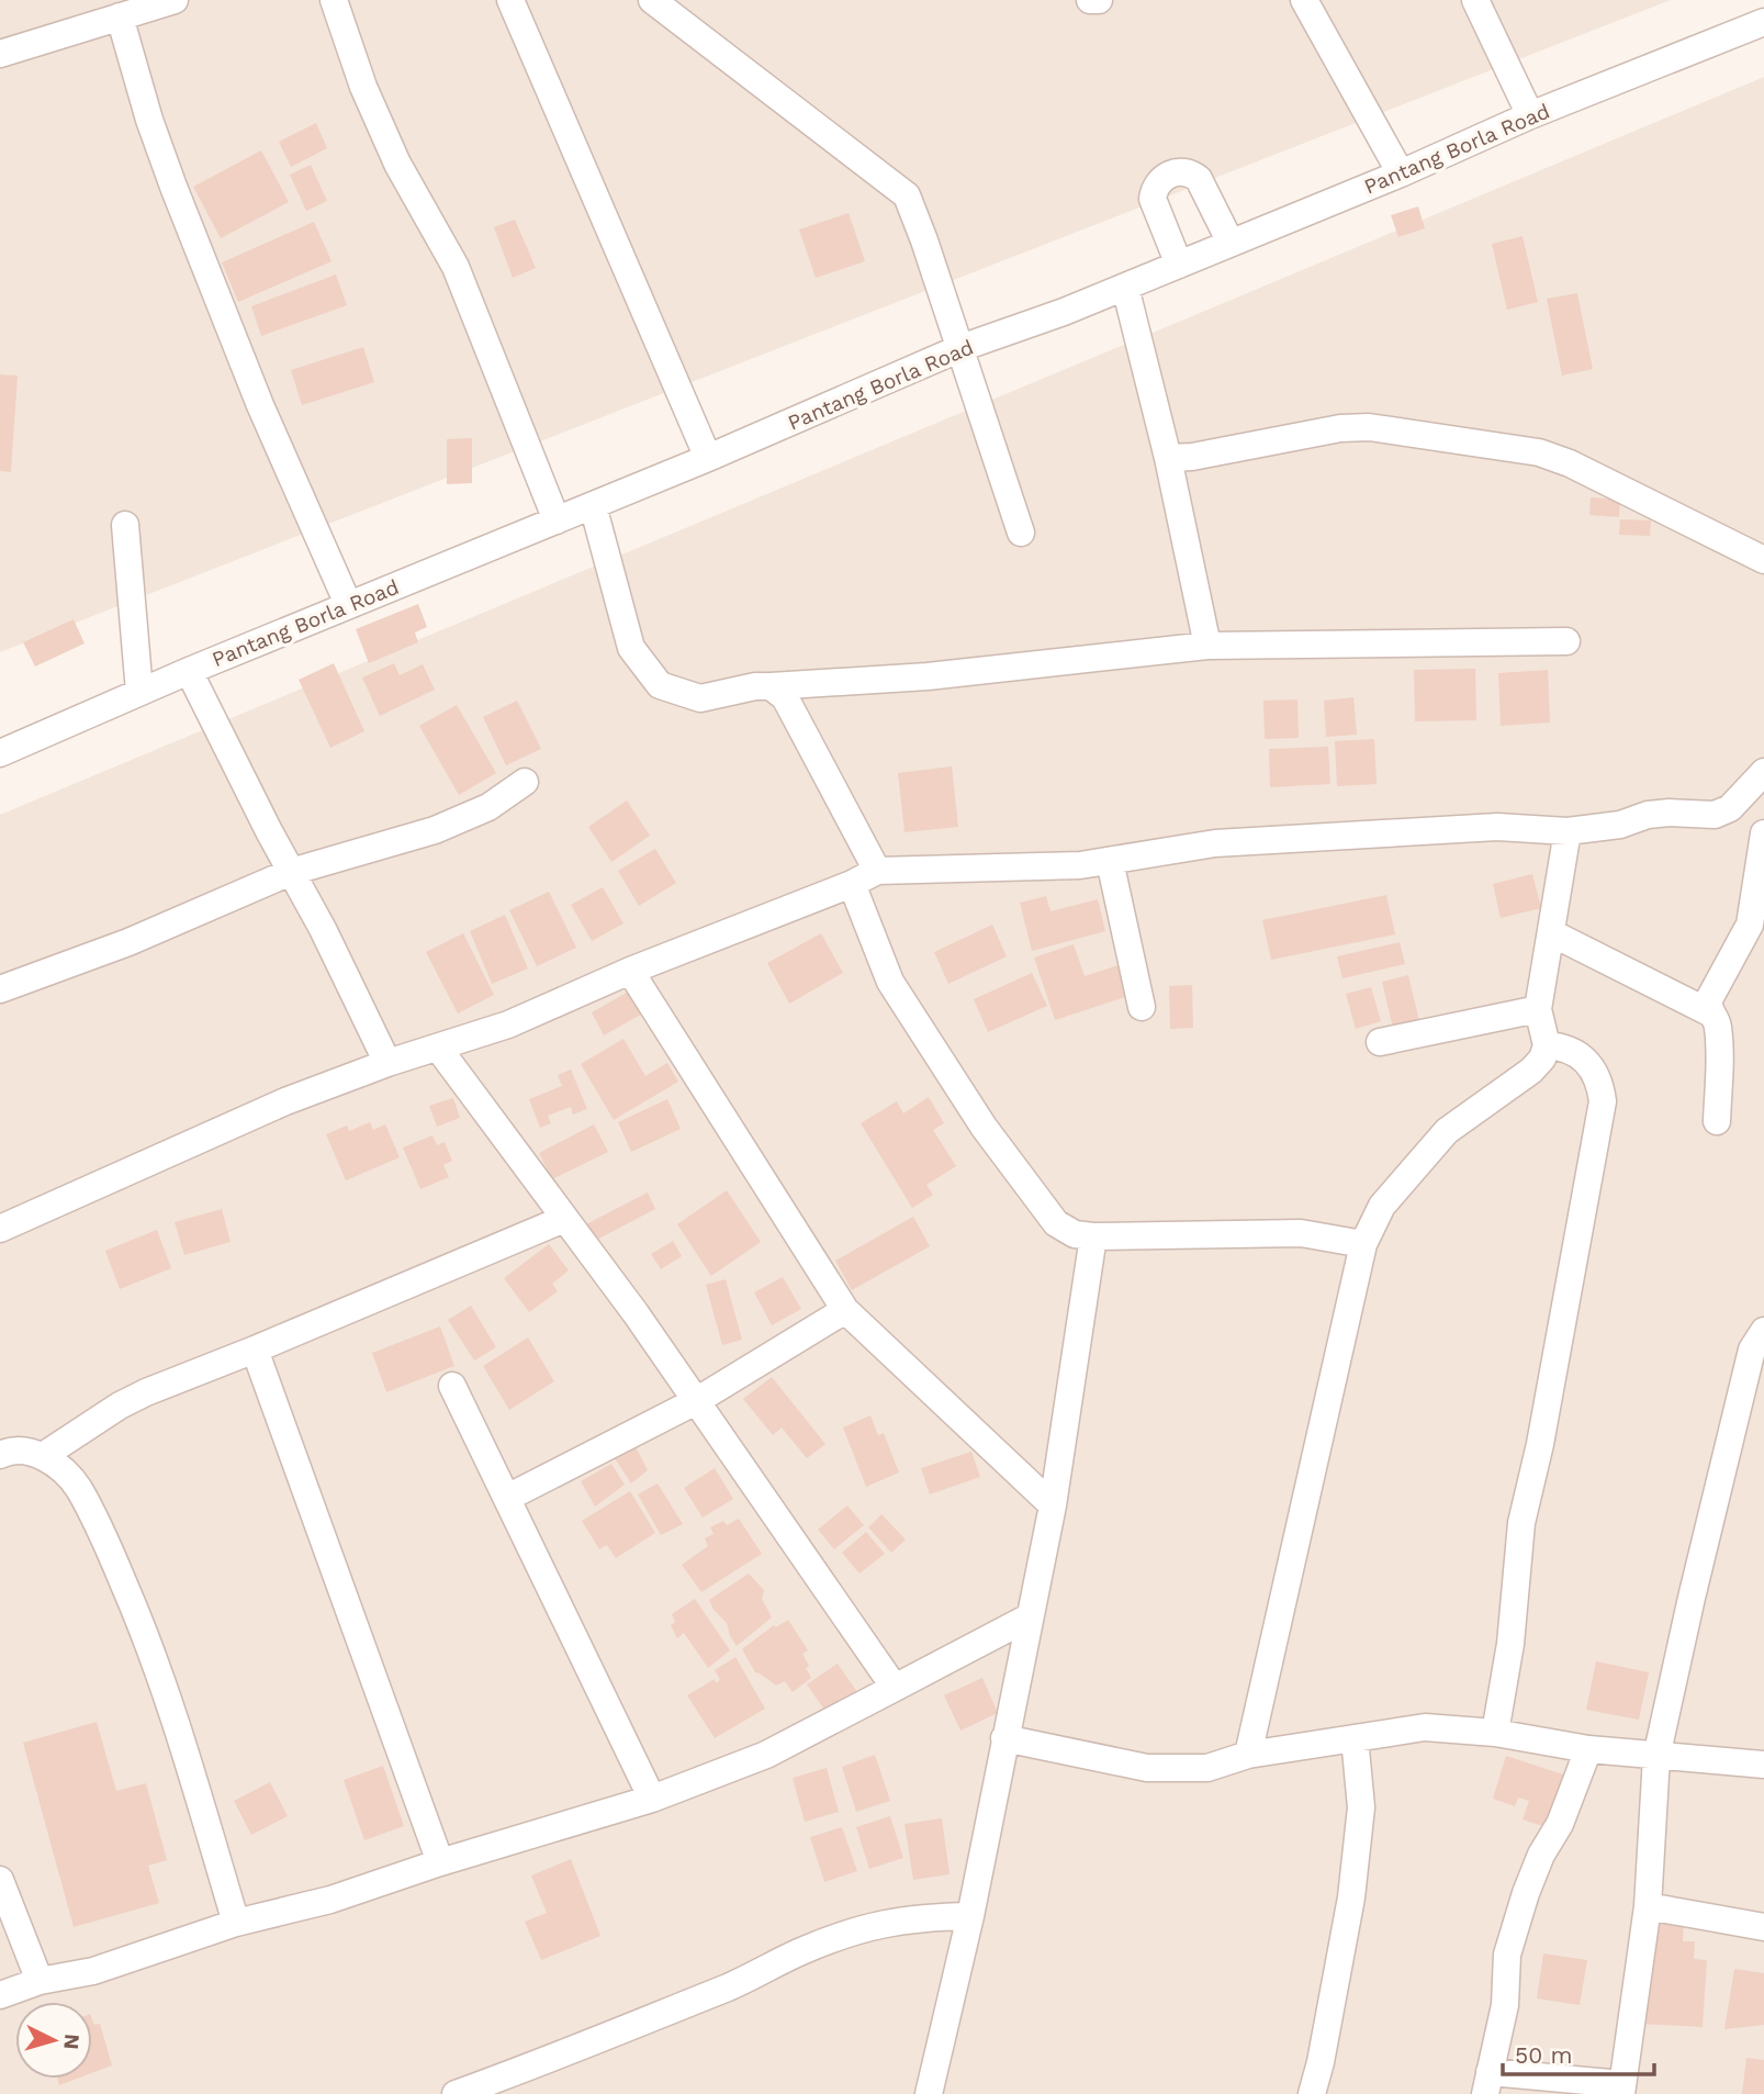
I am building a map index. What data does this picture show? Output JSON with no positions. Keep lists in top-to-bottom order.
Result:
{
  "streets": {
    "street": ["Pantang Borla Road"]
  },
  "scale_bar": "50 m",
  "north": "right"
}
